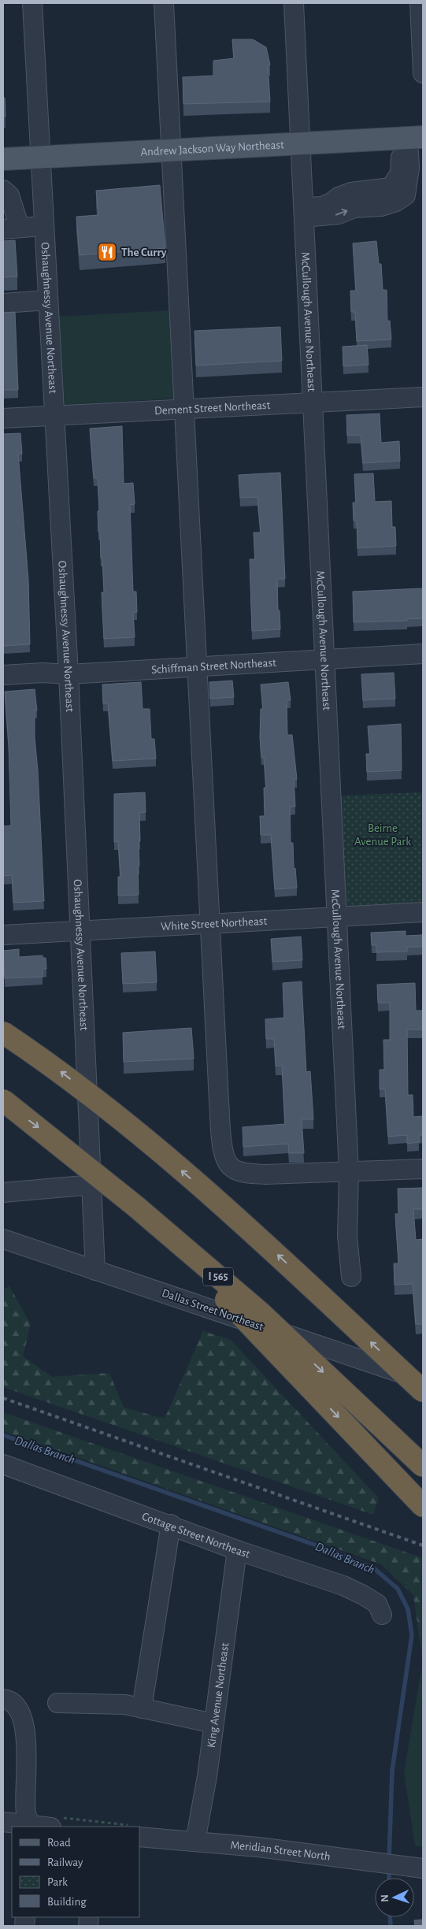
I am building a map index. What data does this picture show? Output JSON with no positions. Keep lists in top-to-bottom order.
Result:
{
  "streets": {
    "highway": ["I 565"],
    "main road": ["Andrew Jackson Way Northeast"],
    "street": [
      "Oshaughnessy Avenue Northeast",
      "McCullough Avenue Northeast",
      "Dement Street Northeast",
      "Schiffman Street Northeast",
      "White Street Northeast",
      "Dallas Street Northeast",
      "Cottage Street Northeast",
      "King Avenue Northeast",
      "Meridian Street North"
    ]
  },
  "crossings": [
    ["Andrew Jackson Way Northeast", "Oshaughnessy Avenue Northeast"],
    ["Andrew Jackson Way Northeast", "McCullough Avenue Northeast"],
    ["Oshaughnessy Avenue Northeast", "Dement Street Northeast"],
    ["Oshaughnessy Avenue Northeast", "Schiffman Street Northeast"],
    ["Oshaughnessy Avenue Northeast", "White Street Northeast"],
    ["Oshaughnessy Avenue Northeast", "Dallas Street Northeast"],
    ["McCullough Avenue Northeast", "Dement Street Northeast"],
    ["McCullough Avenue Northeast", "Schiffman Street Northeast"],
    ["McCullough Avenue Northeast", "White Street Northeast"],
    ["Cottage Street Northeast", "King Avenue Northeast"],
    ["King Avenue Northeast", "Meridian Street North"]
  ],
  "water": ["Dallas Branch"],
  "parks": ["Beirne Avenue Park"],
  "places": {
    "restaurant": ["The Curry"]
  },
  "legend": [
    "Road",
    "Railway",
    "Park",
    "Building"
  ],
  "north": "left"
}
